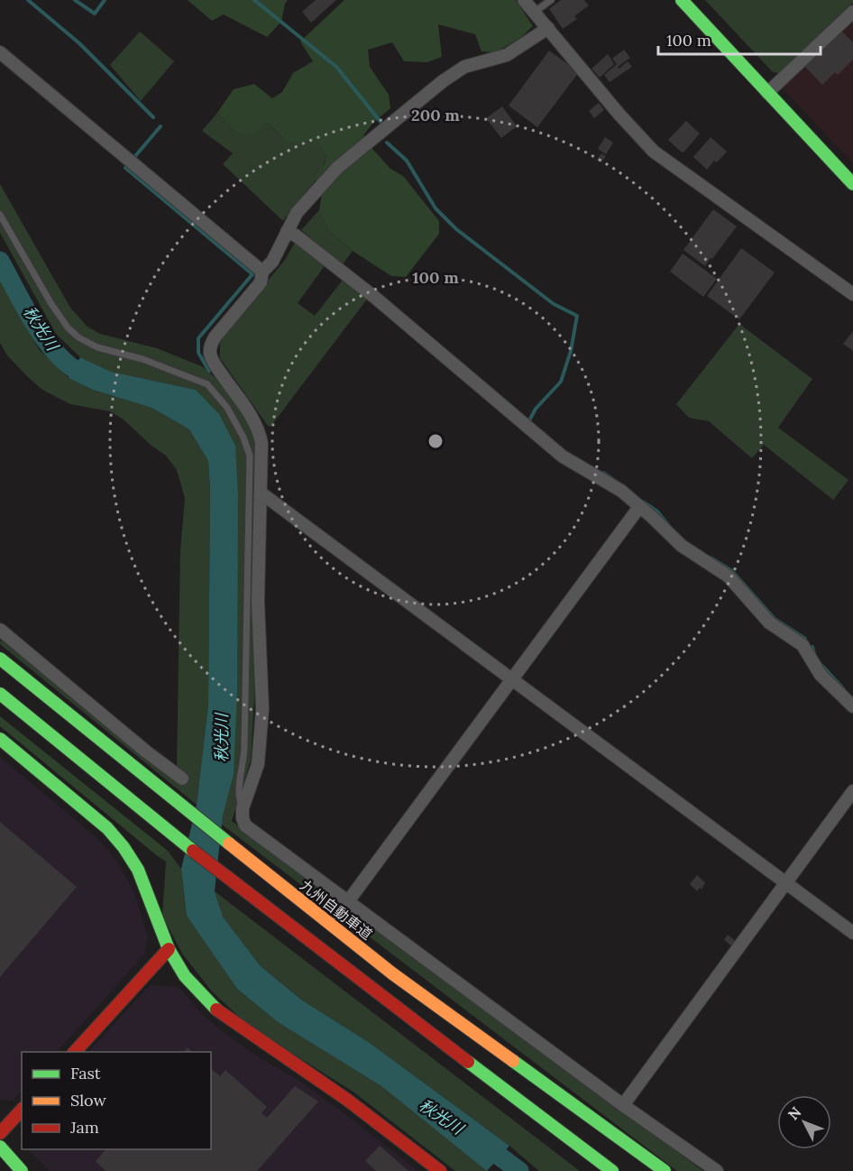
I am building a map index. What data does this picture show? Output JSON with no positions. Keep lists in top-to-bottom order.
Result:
{
  "streets": {
    "main road": ["九州自動車道"]
  },
  "water": ["秋光川"],
  "legend": ["Fast", "Slow", "Jam"],
  "scale_bar": "100 m",
  "north": "top left",
  "rings": ["200 m", "100 m"]
}
